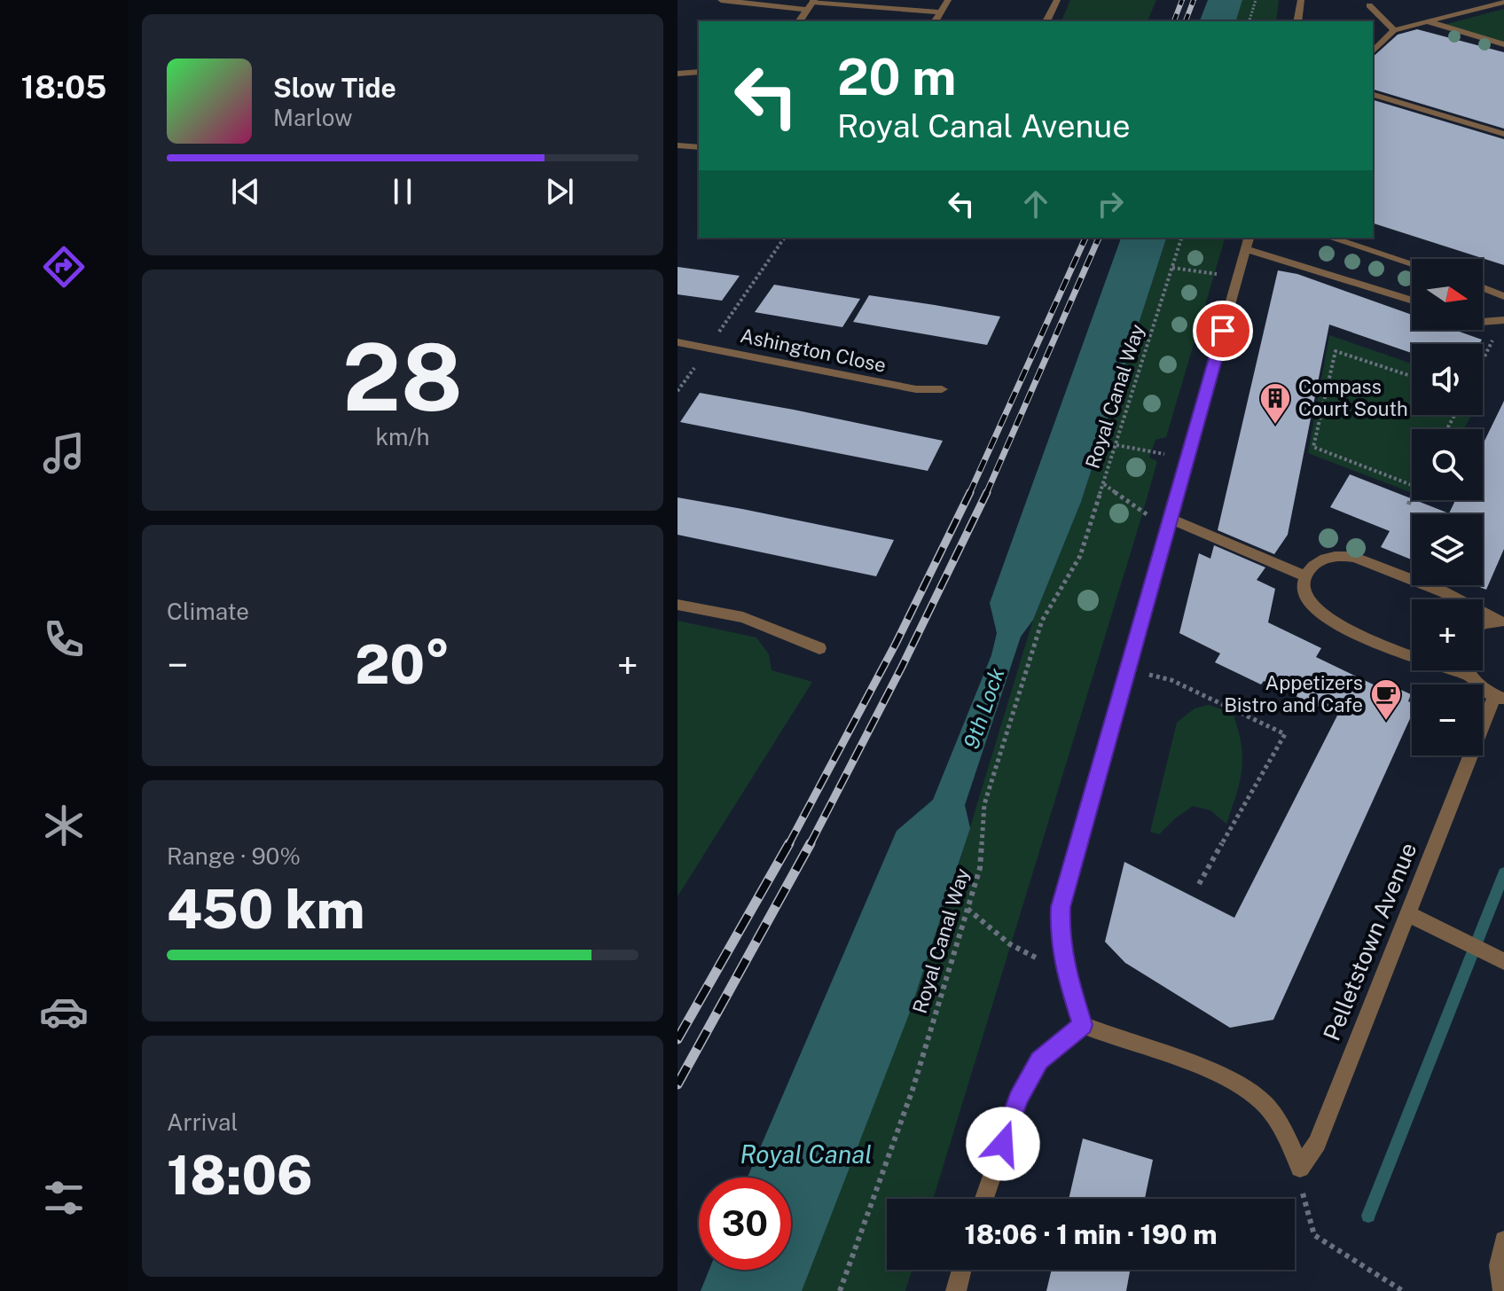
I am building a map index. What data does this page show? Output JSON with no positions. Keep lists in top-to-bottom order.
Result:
{
  "streets": {
    "street": ["Ashington Close", "Pelletstown Avenue"],
    "path": ["Royal Canal Way"]
  },
  "water": ["9th Lock", "Royal Canal"],
  "places": {
    "building": ["Compass Court South"],
    "cafe": ["Appetizers Bistro and Cafe"]
  },
  "north": "right",
  "page": {
    "tabs": "18:05",
    "turn": ["20 m", "Royal Canal Avenue"],
    "song": ["Slow Tide", "Marlow"],
    "map_buttons": ["+", "−"],
    "tile": [
      ["28", "km/h"],
      "Climate",
      ["Range · 90%", "450 km"],
      ["Arrival", "18:06"]
    ],
    "heat": ["−", "20°", "+"],
    "limit": "30",
    "trip": "18:06 · 1 min · 190 m"
  }
}
